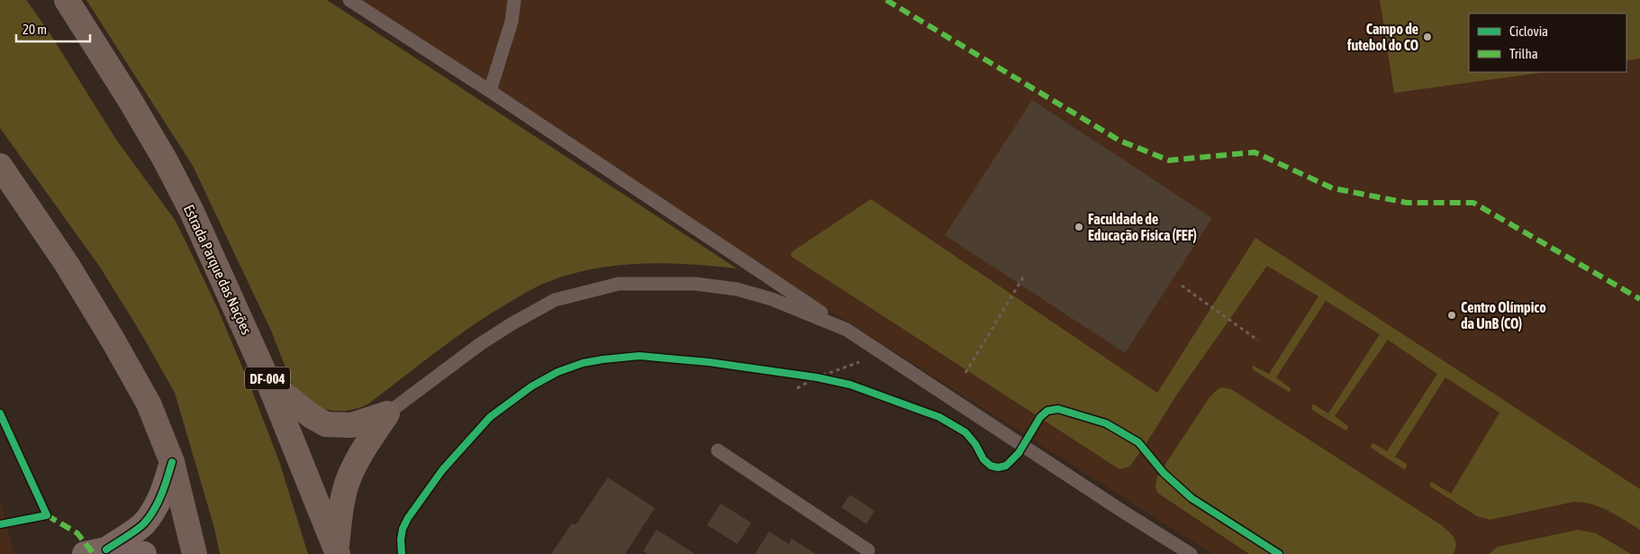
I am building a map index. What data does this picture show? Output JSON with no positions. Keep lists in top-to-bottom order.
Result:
{
  "streets": {
    "highway": ["Estrada Parque das Nações", "DF-004"]
  },
  "places": ["Campo de futebol do CO", "Faculdade de Educação Física (FEF)", "Centro Olímpico da UnB (CO)"],
  "legend": ["Ciclovia", "Trilha"],
  "scale_bar": "20 m"
}
